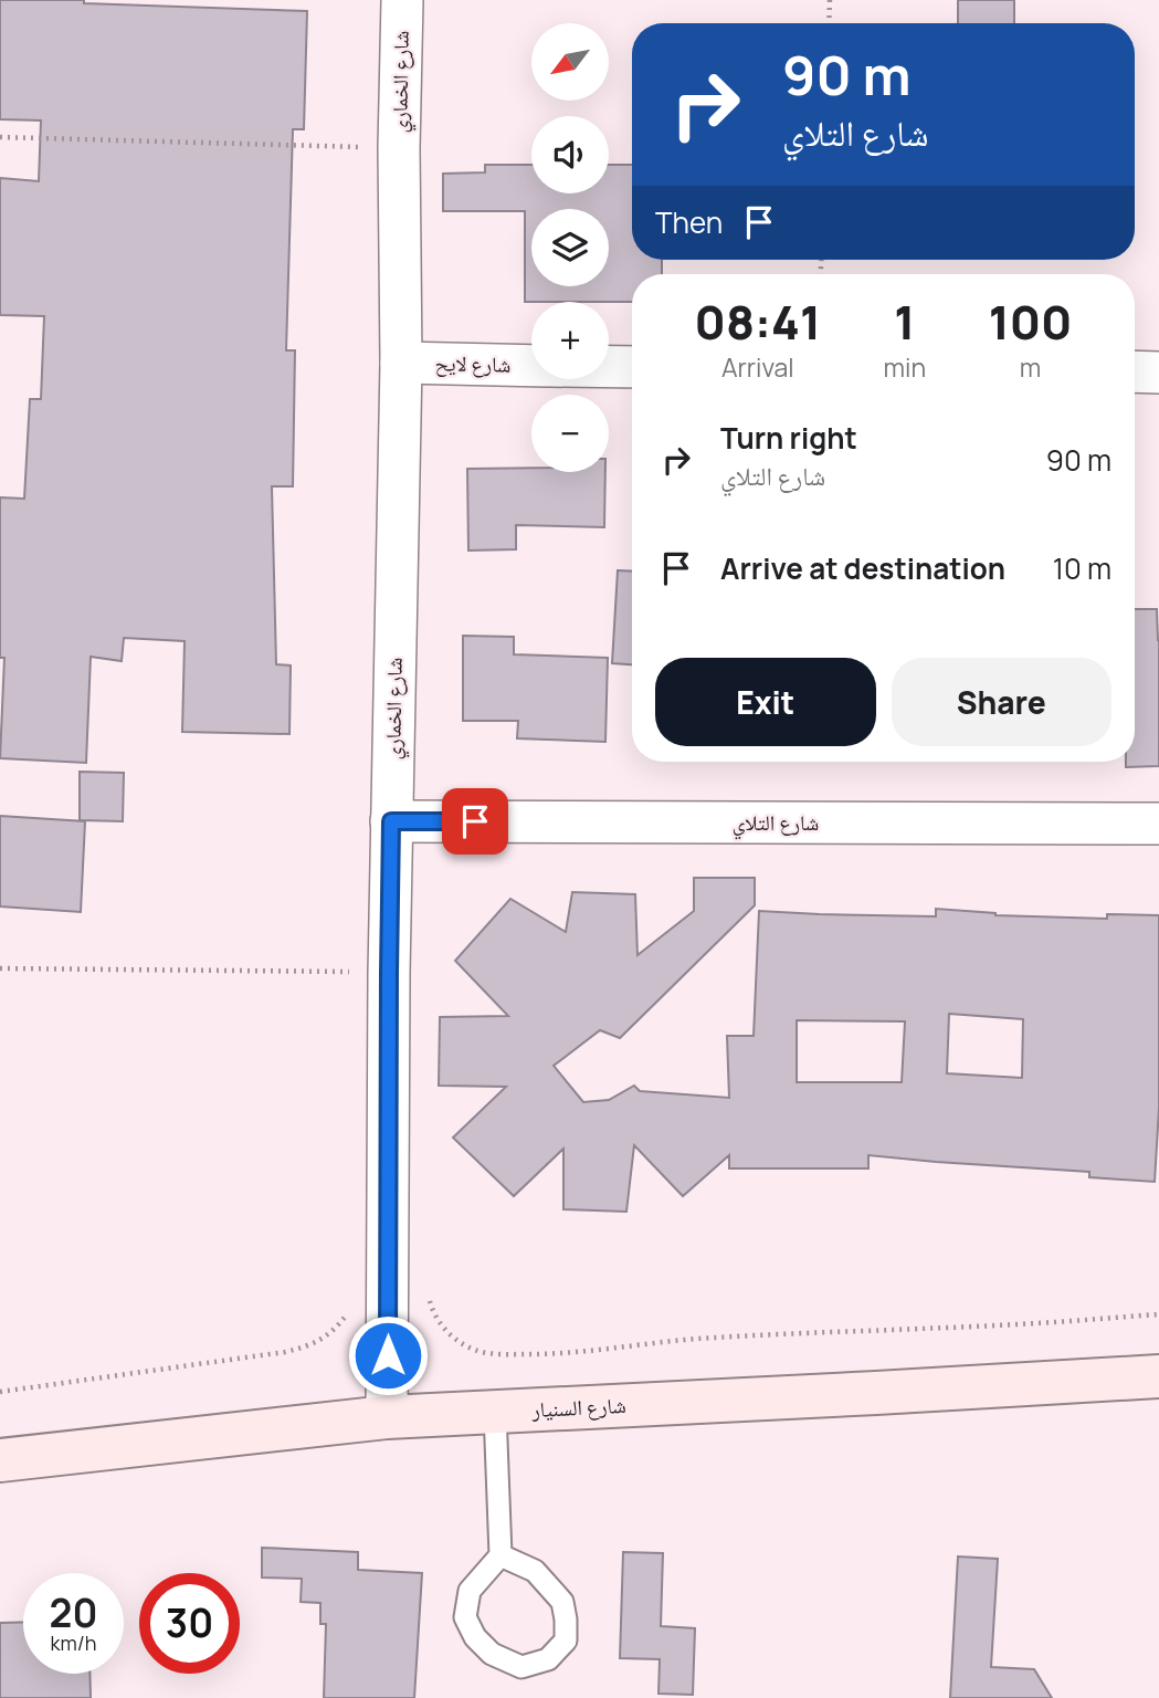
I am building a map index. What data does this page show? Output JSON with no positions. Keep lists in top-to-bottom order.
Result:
{
  "streets": {
    "street": [
      "شارع الخماري",
      "شارع لايح",
      "شارع التلاي",
      "شارع السنيار"
    ]
  },
  "crossings": [
    ["شارع الخماري", "شارع لايح"],
    ["شارع الخماري", "شارع التلاي"],
    ["شارع الخماري", "شارع السنيار"]
  ],
  "north": "bottom left",
  "page": {
    "map_buttons": ["+", "−"],
    "turn": ["90 m", "شارع التلاي"],
    "then": "Then",
    "eta": [
      "08:41",
      "Arrival",
      "1",
      "min",
      "100",
      "m"
    ],
    "list": [
      {
        "name": "Turn right",
        "note": "شارع التلاي",
        "value": "90 m"
      },
      {
        "name": "Arrive at destination",
        "value": "10 m"
      }
    ],
    "buttons": ["Exit", "Share"],
    "speed": "20 km/h",
    "limit": "30"
  }
}
